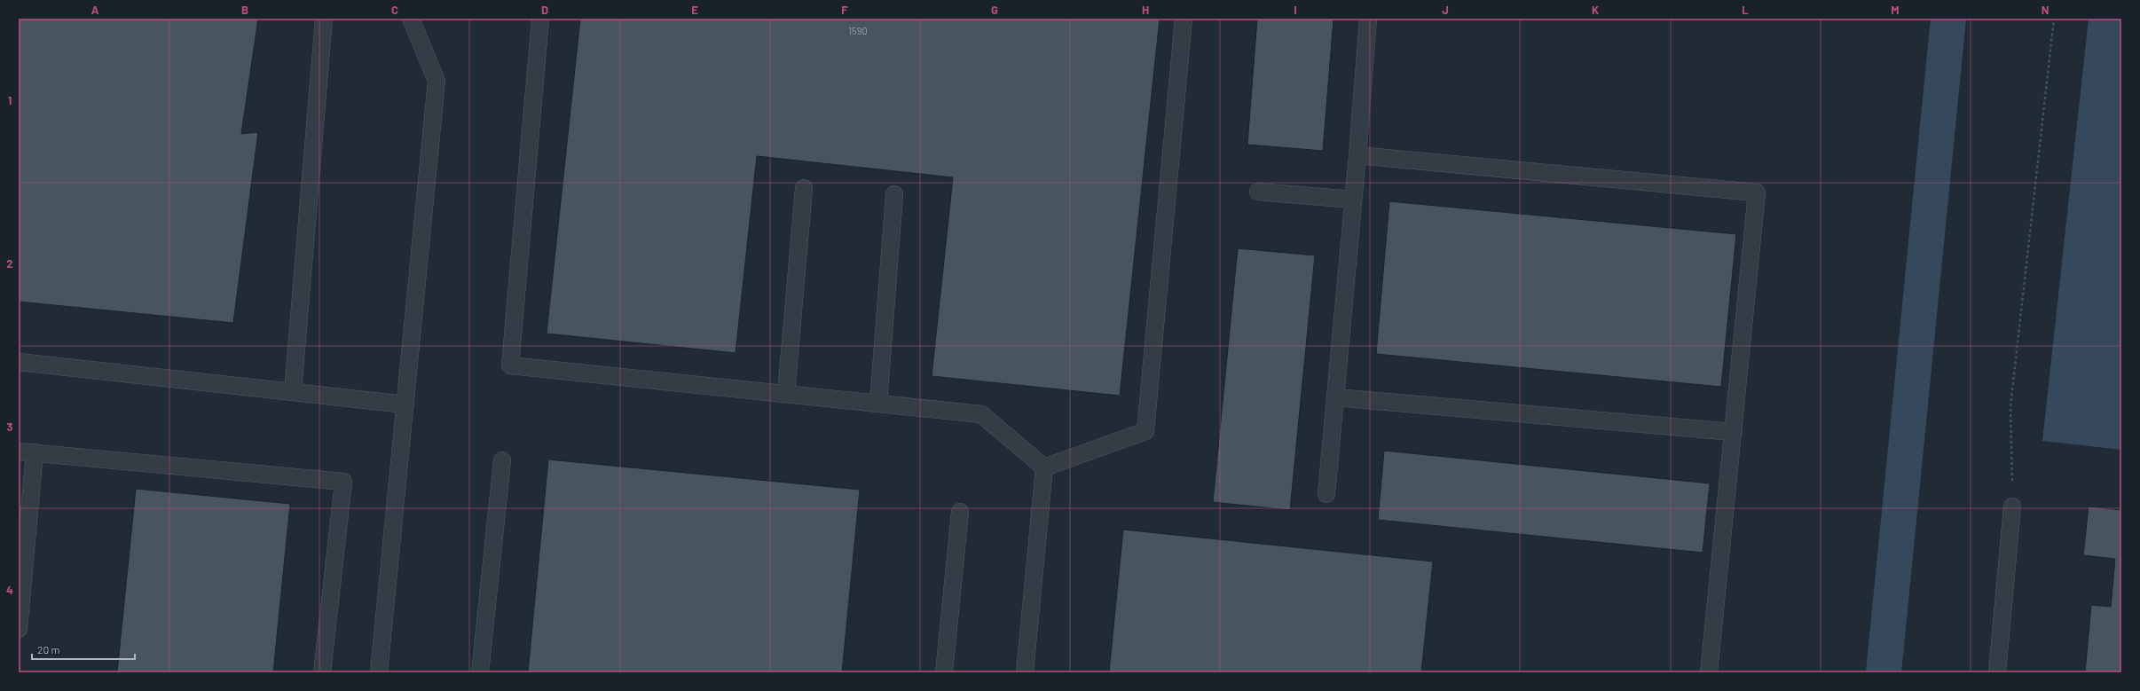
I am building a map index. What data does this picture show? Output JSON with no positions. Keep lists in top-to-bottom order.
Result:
{
  "house_numbers": ["1590"],
  "scale_bar": "20 m",
  "grid": {
    "columns": [
      "A",
      "B",
      "C",
      "D",
      "E",
      "F",
      "G",
      "H",
      "I",
      "J",
      "K",
      "L",
      "M",
      "N"
    ],
    "rows": [
      "1",
      "2",
      "3",
      "4"
    ]
  }
}
